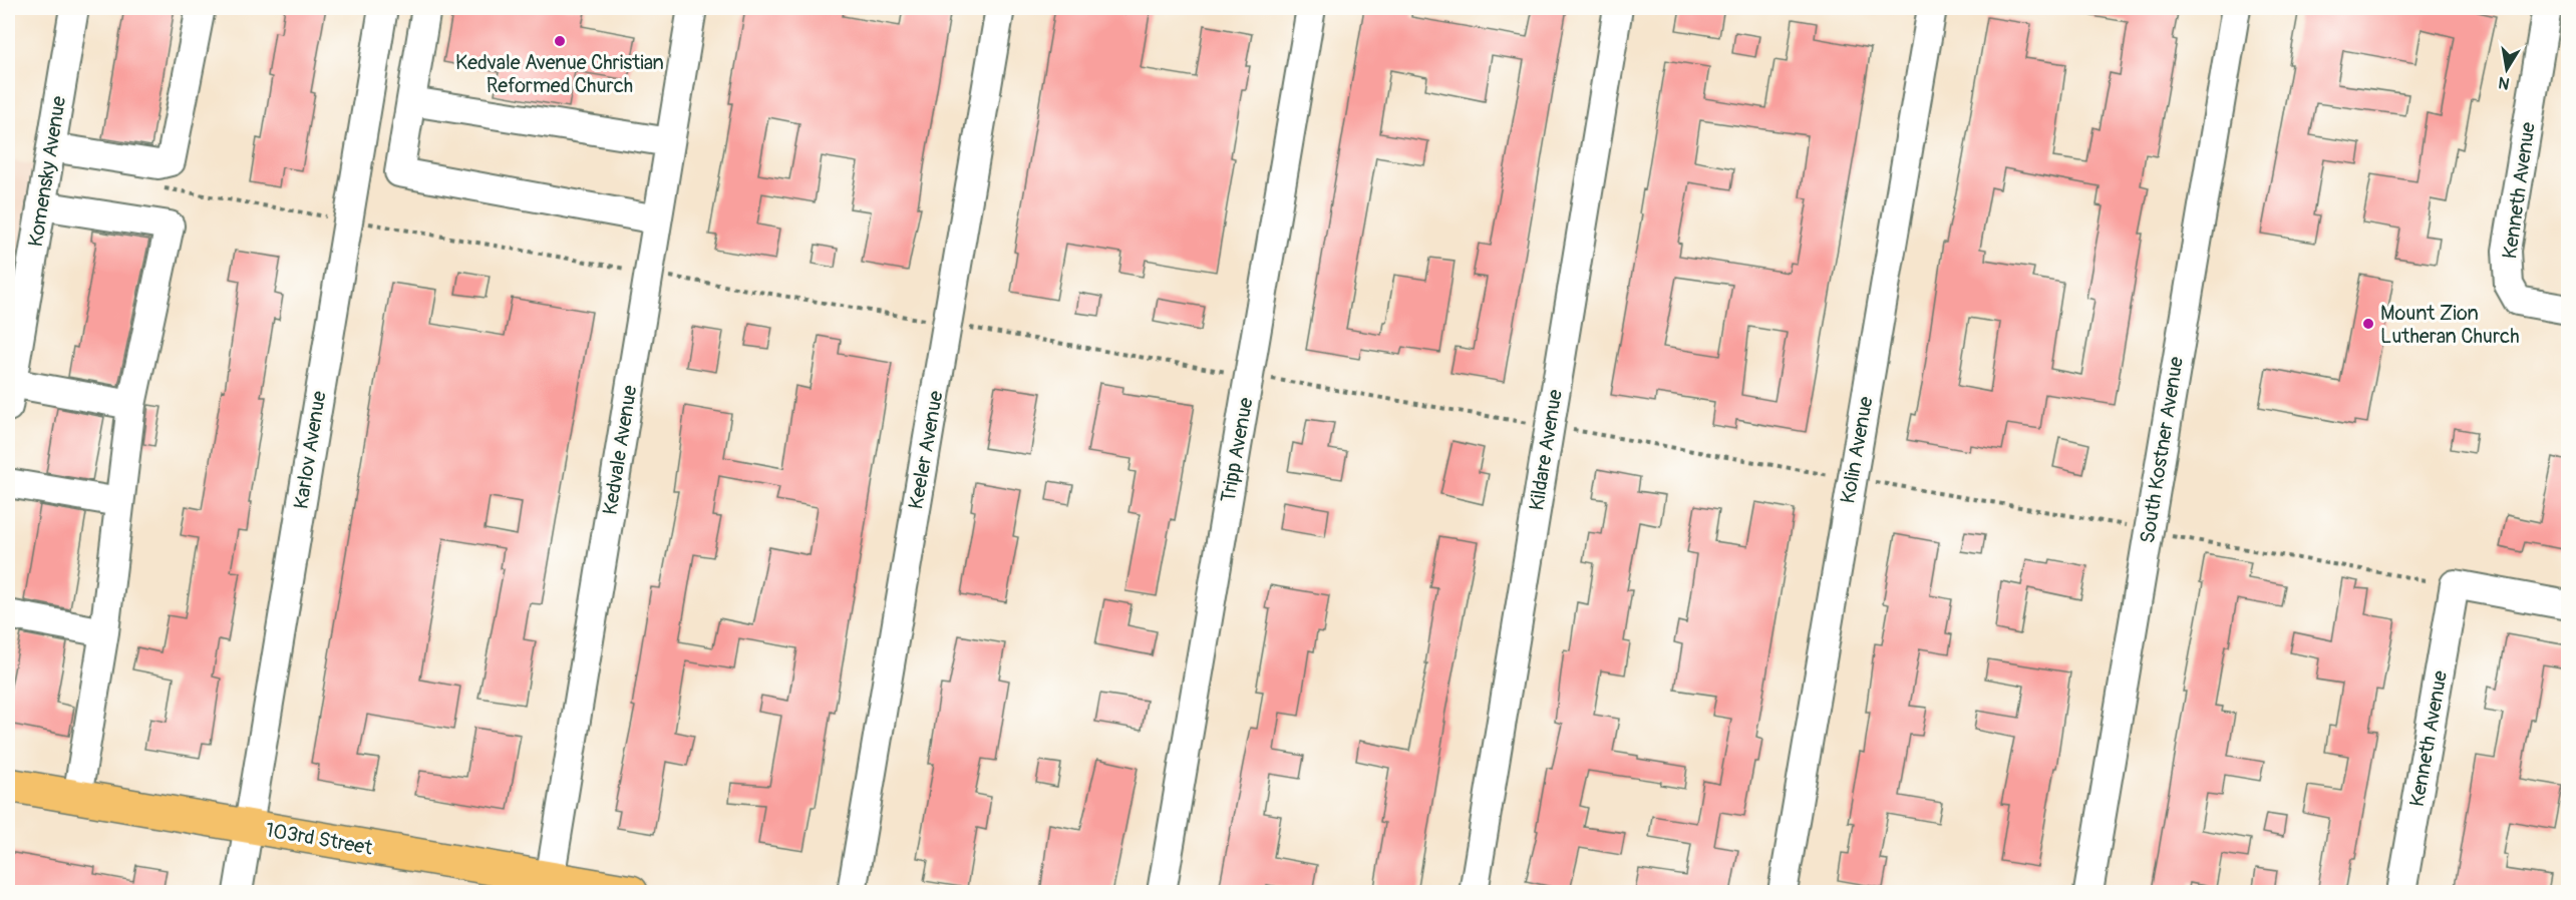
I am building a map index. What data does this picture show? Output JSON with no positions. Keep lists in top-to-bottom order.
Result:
{
  "streets": {
    "main road": ["103rd Street"],
    "street": [
      "Komensky Avenue",
      "Kenneth Avenue",
      "Karlov Avenue",
      "Kedvale Avenue",
      "Keeler Avenue",
      "Tripp Avenue",
      "Kildare Avenue",
      "Kolin Avenue",
      "South Kostner Avenue"
    ]
  },
  "crossings": [
    ["Karlov Avenue", "103rd Street"],
    ["Kedvale Avenue", "103rd Street"]
  ],
  "places": ["Kedvale Avenue Christian Reformed Church", "Mount Zion Lutheran Church"],
  "north": "bottom"
}
